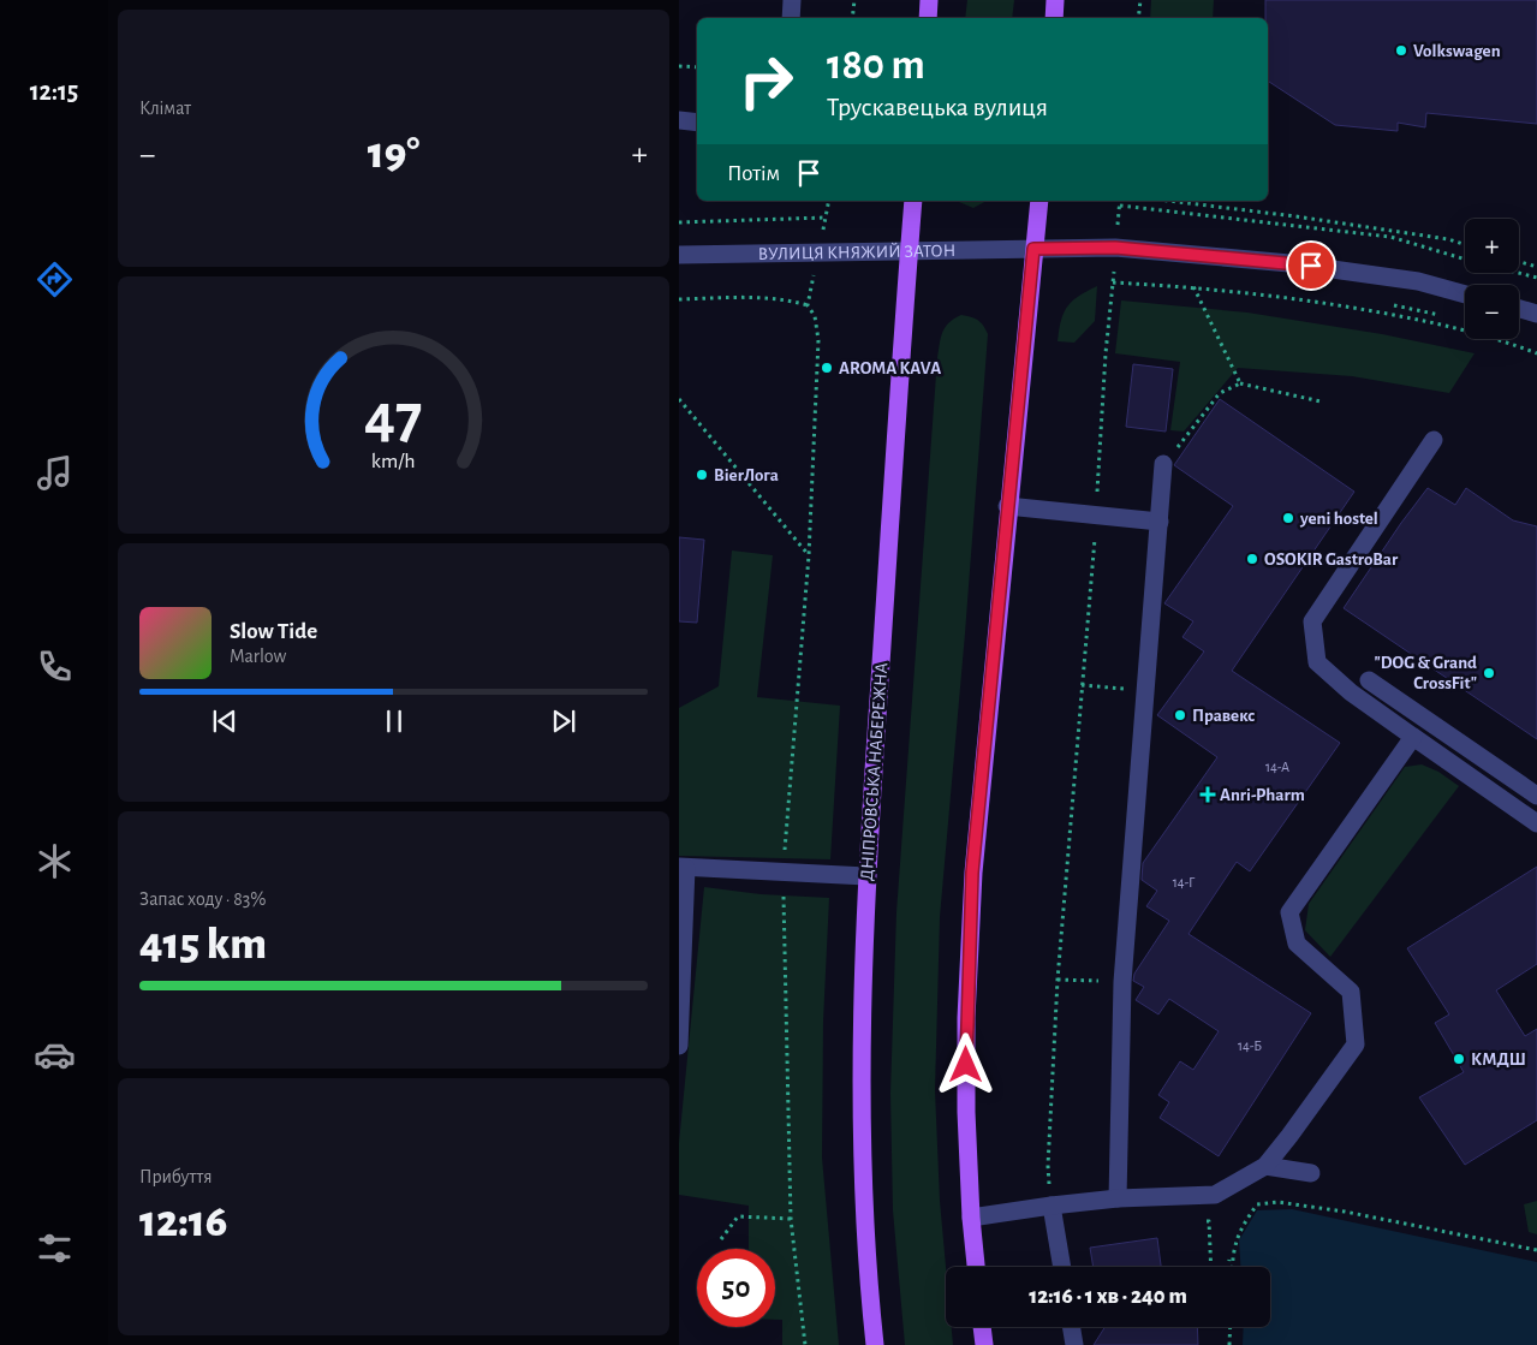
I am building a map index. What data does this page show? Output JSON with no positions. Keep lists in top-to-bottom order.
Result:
{
  "streets": {
    "main road": ["ДНІПРОВСЬКА НАБЕРЕЖНА"],
    "street": ["ВУЛИЦЯ КНЯЖИЙ ЗАТОН"]
  },
  "crossings": [
    ["ВУЛИЦЯ КНЯЖИЙ ЗАТОН", "ДНІПРОВСЬКА НАБЕРЕЖНА"]
  ],
  "places": {
    "other": [
      "Volkswagen",
      "AROMA KAVA",
      "BierЛога",
      "yeni hostel",
      "OSOKIR GastroBar",
      "\"DOG & Grand CrossFit\"",
      "Правекс",
      "КМДШ"
    ],
    "health": ["Anri-Pharm"]
  },
  "house_numbers": ["14-А", "14-Г", "14-Б"],
  "page": {
    "tabs": "12:15",
    "tile": [
      "Клімат",
      ["Запас ходу · 83%", "415 km"],
      ["Прибуття", "12:16"]
    ],
    "turn": ["180 m", "Трускавецька вулиця"],
    "heat": ["−", "19°", "+"],
    "then": "Потім",
    "map_buttons": ["+", "−"],
    "song": ["Slow Tide", "Marlow"],
    "limit": "50",
    "trip": "12:16 · 1 хв · 240 m",
    "gauge": ["47", "km/h"]
  }
}
